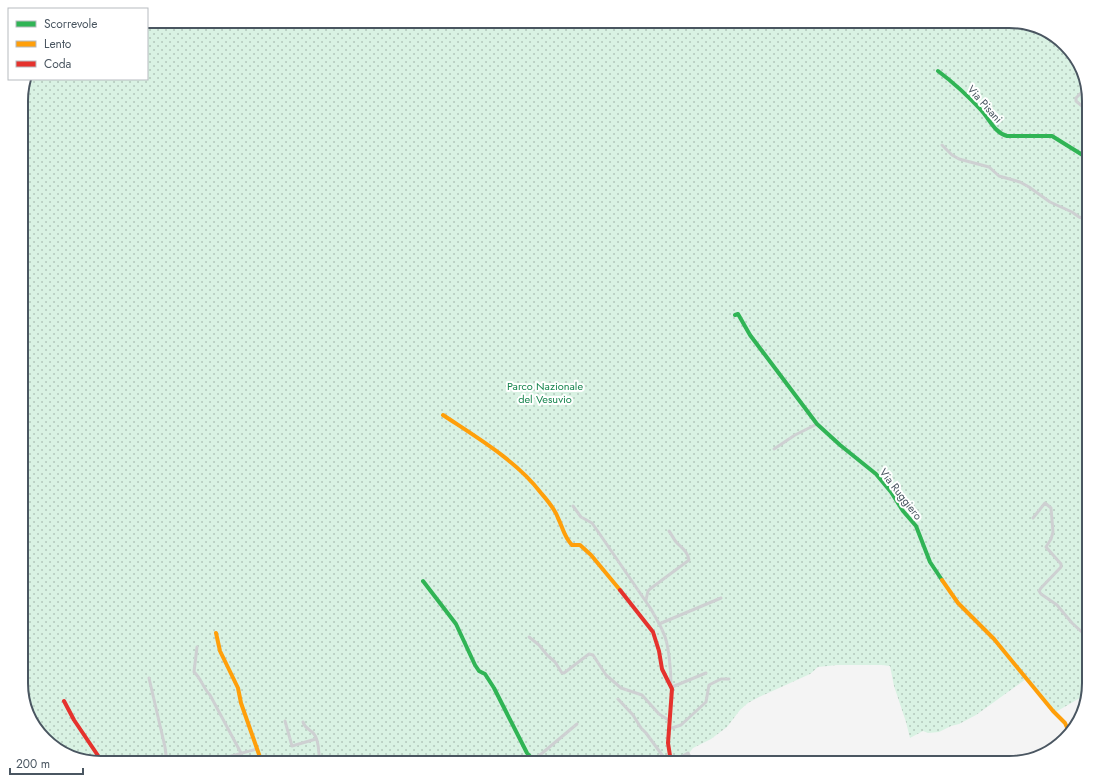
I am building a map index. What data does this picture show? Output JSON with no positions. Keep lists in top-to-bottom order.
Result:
{
  "streets": {
    "street": ["Via Pisani", "Via Ruggiero"]
  },
  "parks": ["Parco Nazionale del Vesuvio"],
  "legend": ["Scorrevole", "Lento", "Coda"],
  "scale_bar": "200 m"
}
